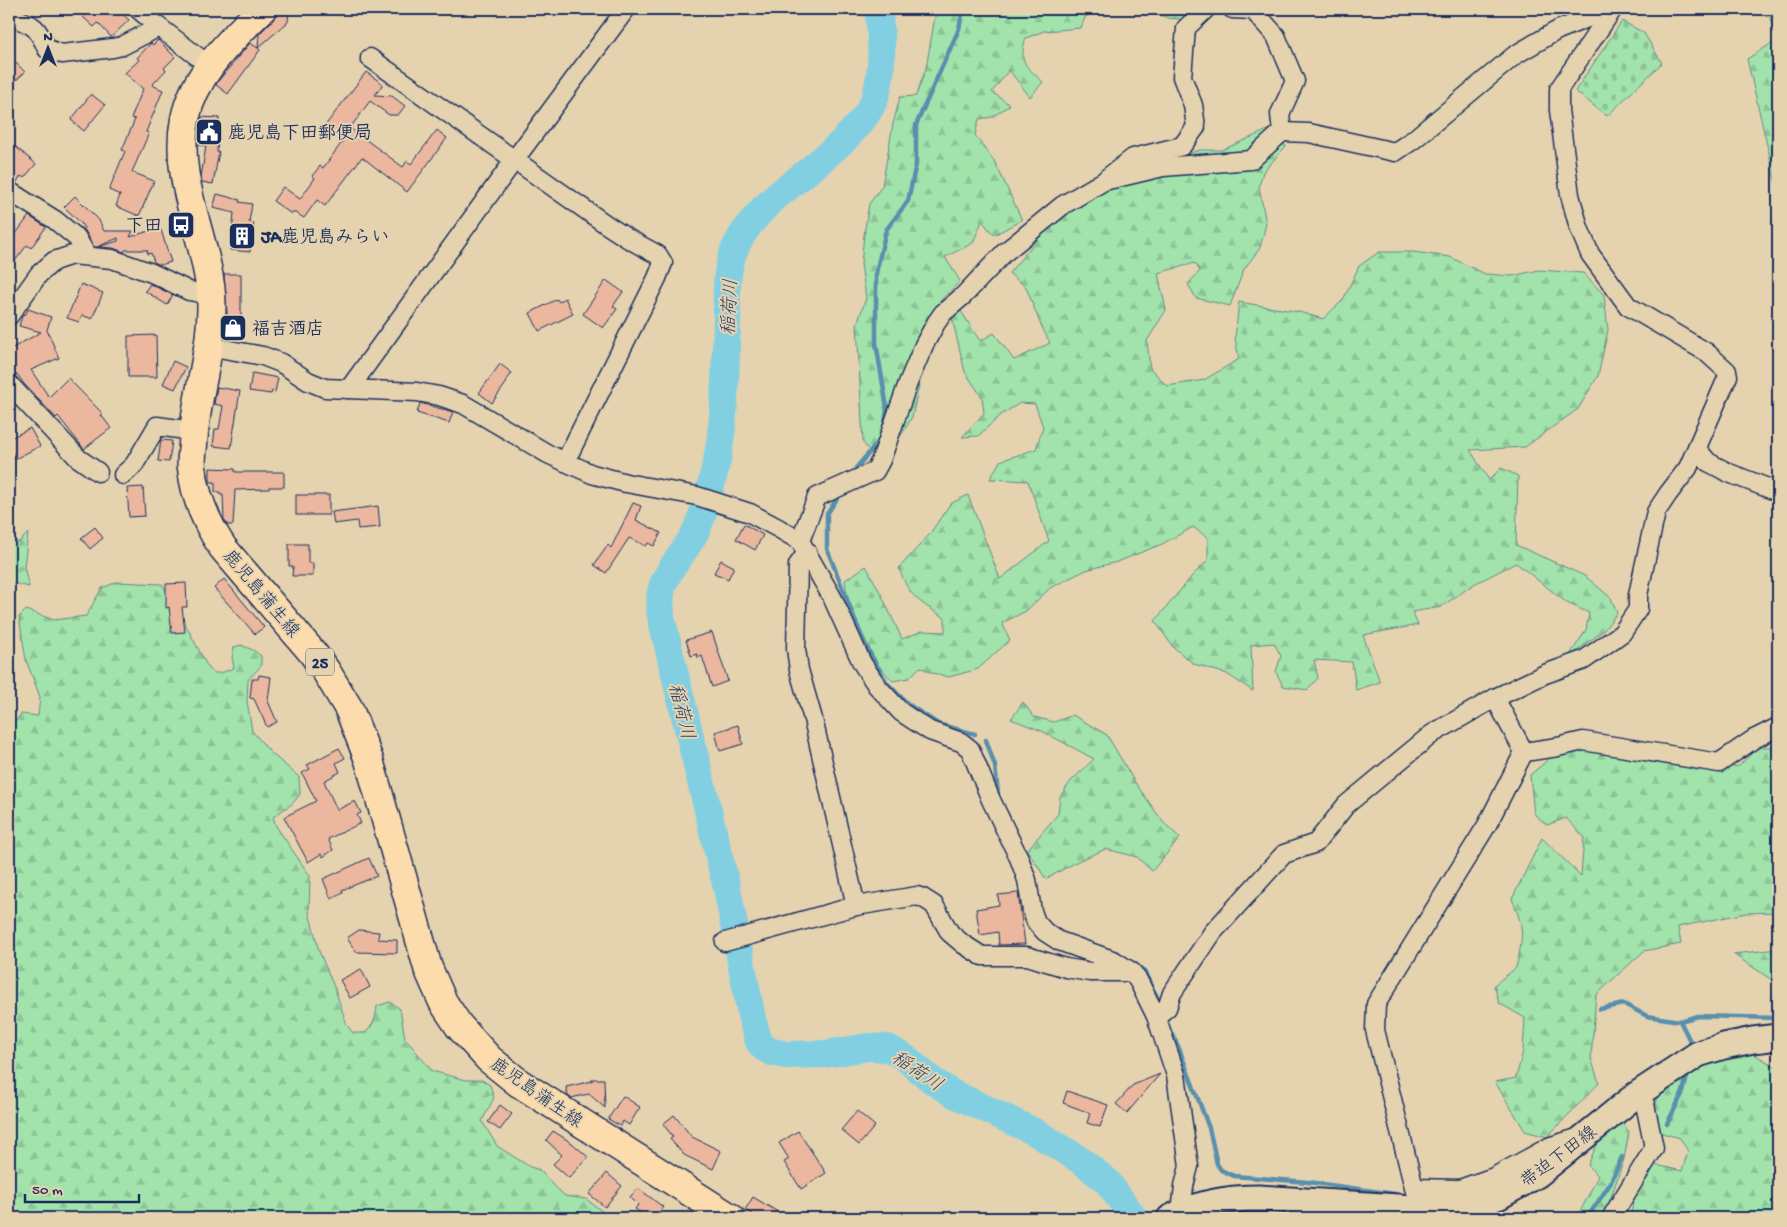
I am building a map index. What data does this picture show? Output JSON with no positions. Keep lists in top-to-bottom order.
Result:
{
  "streets": {
    "main road": ["鹿児島蒲生線", "25", "帯迫下田線"]
  },
  "water": ["稲荷川"],
  "places": {
    "public building": ["鹿児島下田郵便局"],
    "bus stop": ["下田"],
    "building": ["JA鹿児島みらい"],
    "shop": ["福吉酒店"]
  },
  "scale_bar": "50 m",
  "north": "top"
}
